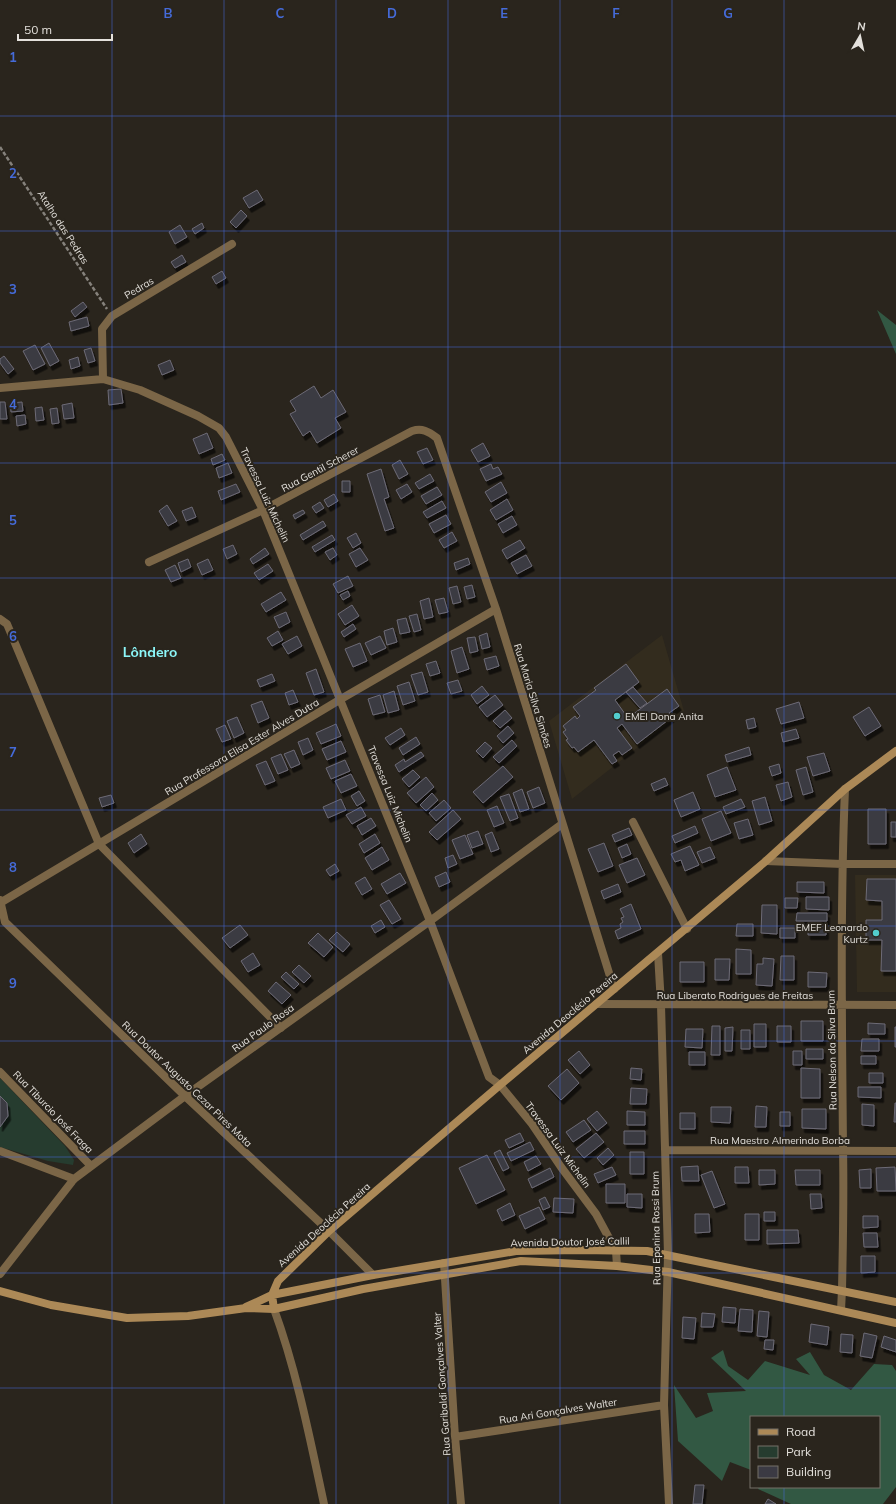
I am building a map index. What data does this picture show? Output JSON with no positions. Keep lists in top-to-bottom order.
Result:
{
  "streets": {
    "main road": ["Avenida Deoclécio Pereira", "Avenida Doutor José Callil"],
    "street": [
      "Pedras",
      "Rua Gentil Scherer",
      "Travessa Luiz Michelin",
      "Rua Maria Silva Simões",
      "Rua Professora Elisa Ester Alves Dutra",
      "Rua Liberato Rodrigues de Freitas",
      "Rua Paulo Rosa",
      "Rua Nelson da Silva Brum",
      "Rua Doutor Augusto Cezar Pires Mota",
      "Rua Tiburcio José Fraga",
      "Rua Maestro Almerindo Borba",
      "Rua Eponina Rossi Brum",
      "Rua Garibaldi Gonçalves Valter",
      "Rua Ari Gonçalves Walter"
    ],
    "path": ["Atalho das Pedras"]
  },
  "crossings": [
    ["Atalho das Pedras", "Pedras"],
    ["Pedras", "Travessa Luiz Michelin"],
    ["Rua Gentil Scherer", "Travessa Luiz Michelin"],
    ["Rua Gentil Scherer", "Rua Maria Silva Simões"],
    ["Travessa Luiz Michelin", "Rua Professora Elisa Ester Alves Dutra"],
    ["Travessa Luiz Michelin", "Avenida Deoclécio Pereira"],
    ["Travessa Luiz Michelin", "Rua Paulo Rosa"],
    ["Travessa Luiz Michelin", "Avenida Doutor José Callil"],
    ["Rua Maria Silva Simões", "Rua Professora Elisa Ester Alves Dutra"],
    ["Rua Maria Silva Simões", "Avenida Deoclécio Pereira"],
    ["Rua Maria Silva Simões", "Rua Paulo Rosa"],
    ["Rua Professora Elisa Ester Alves Dutra", "Rua Doutor Augusto Cezar Pires Mota"],
    ["Rua Liberato Rodrigues de Freitas", "Avenida Deoclécio Pereira"],
    ["Rua Liberato Rodrigues de Freitas", "Rua Nelson da Silva Brum"],
    ["Rua Liberato Rodrigues de Freitas", "Rua Eponina Rossi Brum"],
    ["Avenida Deoclécio Pereira", "Rua Nelson da Silva Brum"],
    ["Avenida Deoclécio Pereira", "Rua Doutor Augusto Cezar Pires Mota"],
    ["Avenida Deoclécio Pereira", "Rua Eponina Rossi Brum"],
    ["Avenida Deoclécio Pereira", "Avenida Doutor José Callil"],
    ["Rua Paulo Rosa", "Rua Doutor Augusto Cezar Pires Mota"],
    ["Rua Paulo Rosa", "Rua Tiburcio José Fraga"],
    ["Rua Nelson da Silva Brum", "Rua Maestro Almerindo Borba"],
    ["Rua Nelson da Silva Brum", "Avenida Doutor José Callil"],
    ["Rua Doutor Augusto Cezar Pires Mota", "Avenida Doutor José Callil"],
    ["Rua Maestro Almerindo Borba", "Rua Eponina Rossi Brum"],
    ["Rua Eponina Rossi Brum", "Avenida Doutor José Callil"],
    ["Rua Eponina Rossi Brum", "Rua Ari Gonçalves Walter"],
    ["Avenida Doutor José Callil", "Rua Garibaldi Gonçalves Valter"],
    ["Rua Garibaldi Gonçalves Valter", "Rua Ari Gonçalves Walter"]
  ],
  "districts": ["Lôndero"],
  "places": ["EMEI Dona Anita", "EMEF Leonardo Kurtz"],
  "legend": ["Road", "Park", "Building"],
  "scale_bar": "50 m",
  "north": "top",
  "grid": {
    "columns": [
      "B",
      "C",
      "D",
      "E",
      "F",
      "G"
    ],
    "rows": [
      "1",
      "2",
      "3",
      "4",
      "5",
      "6",
      "7",
      "8",
      "9"
    ]
  }
}
